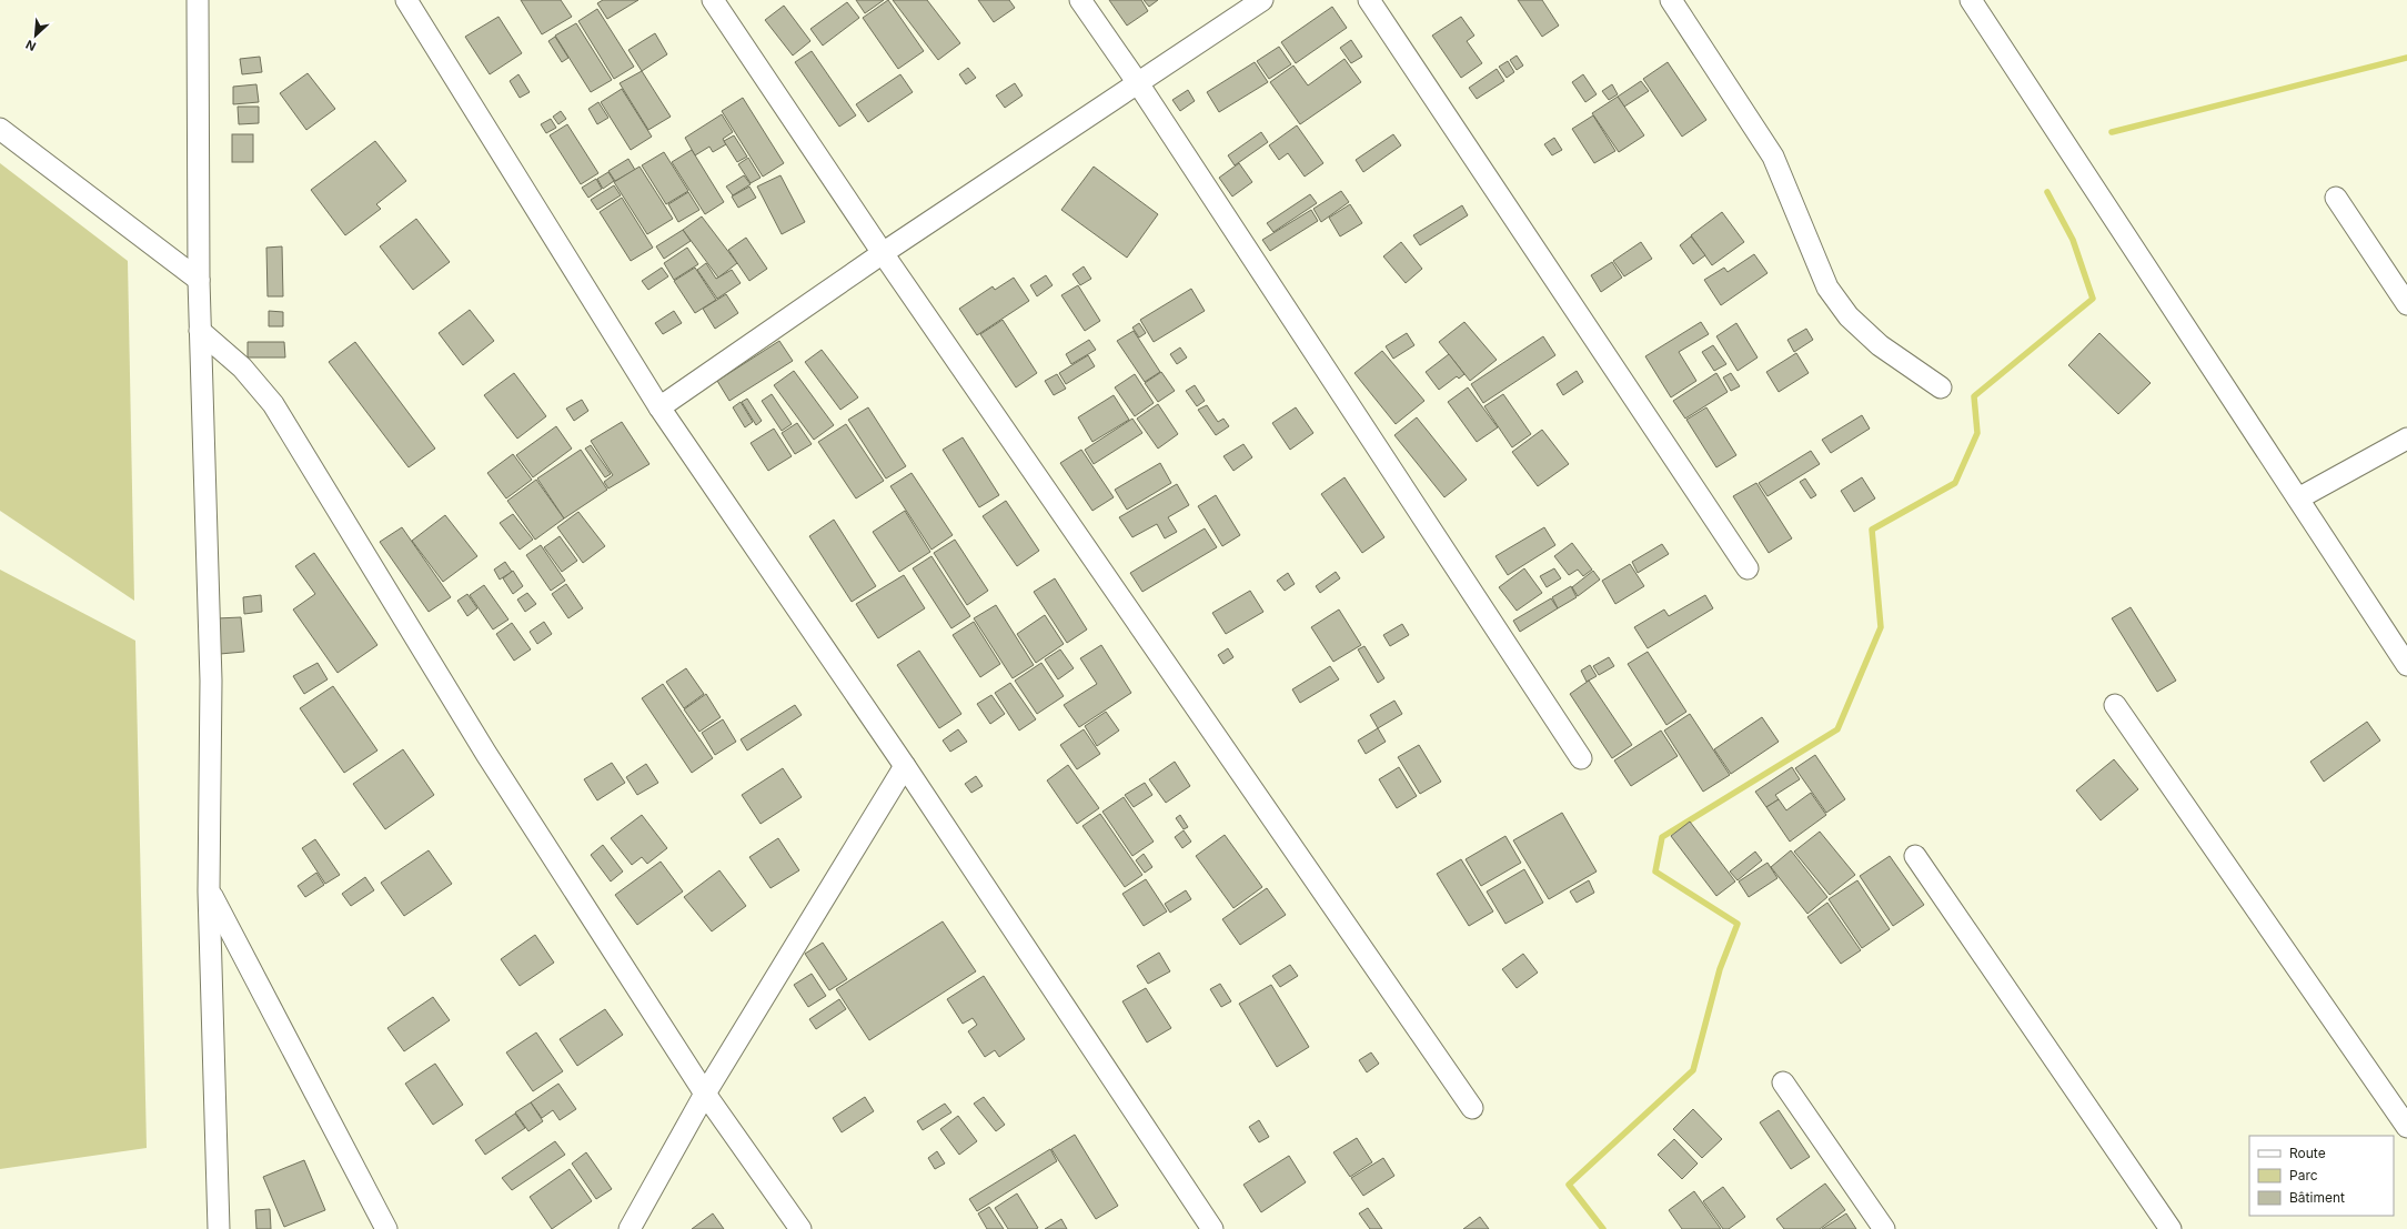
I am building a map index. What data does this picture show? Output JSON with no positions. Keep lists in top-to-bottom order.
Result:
{
  "legend": ["Route", "Parc", "Bâtiment"],
  "north": "bottom left"
}
